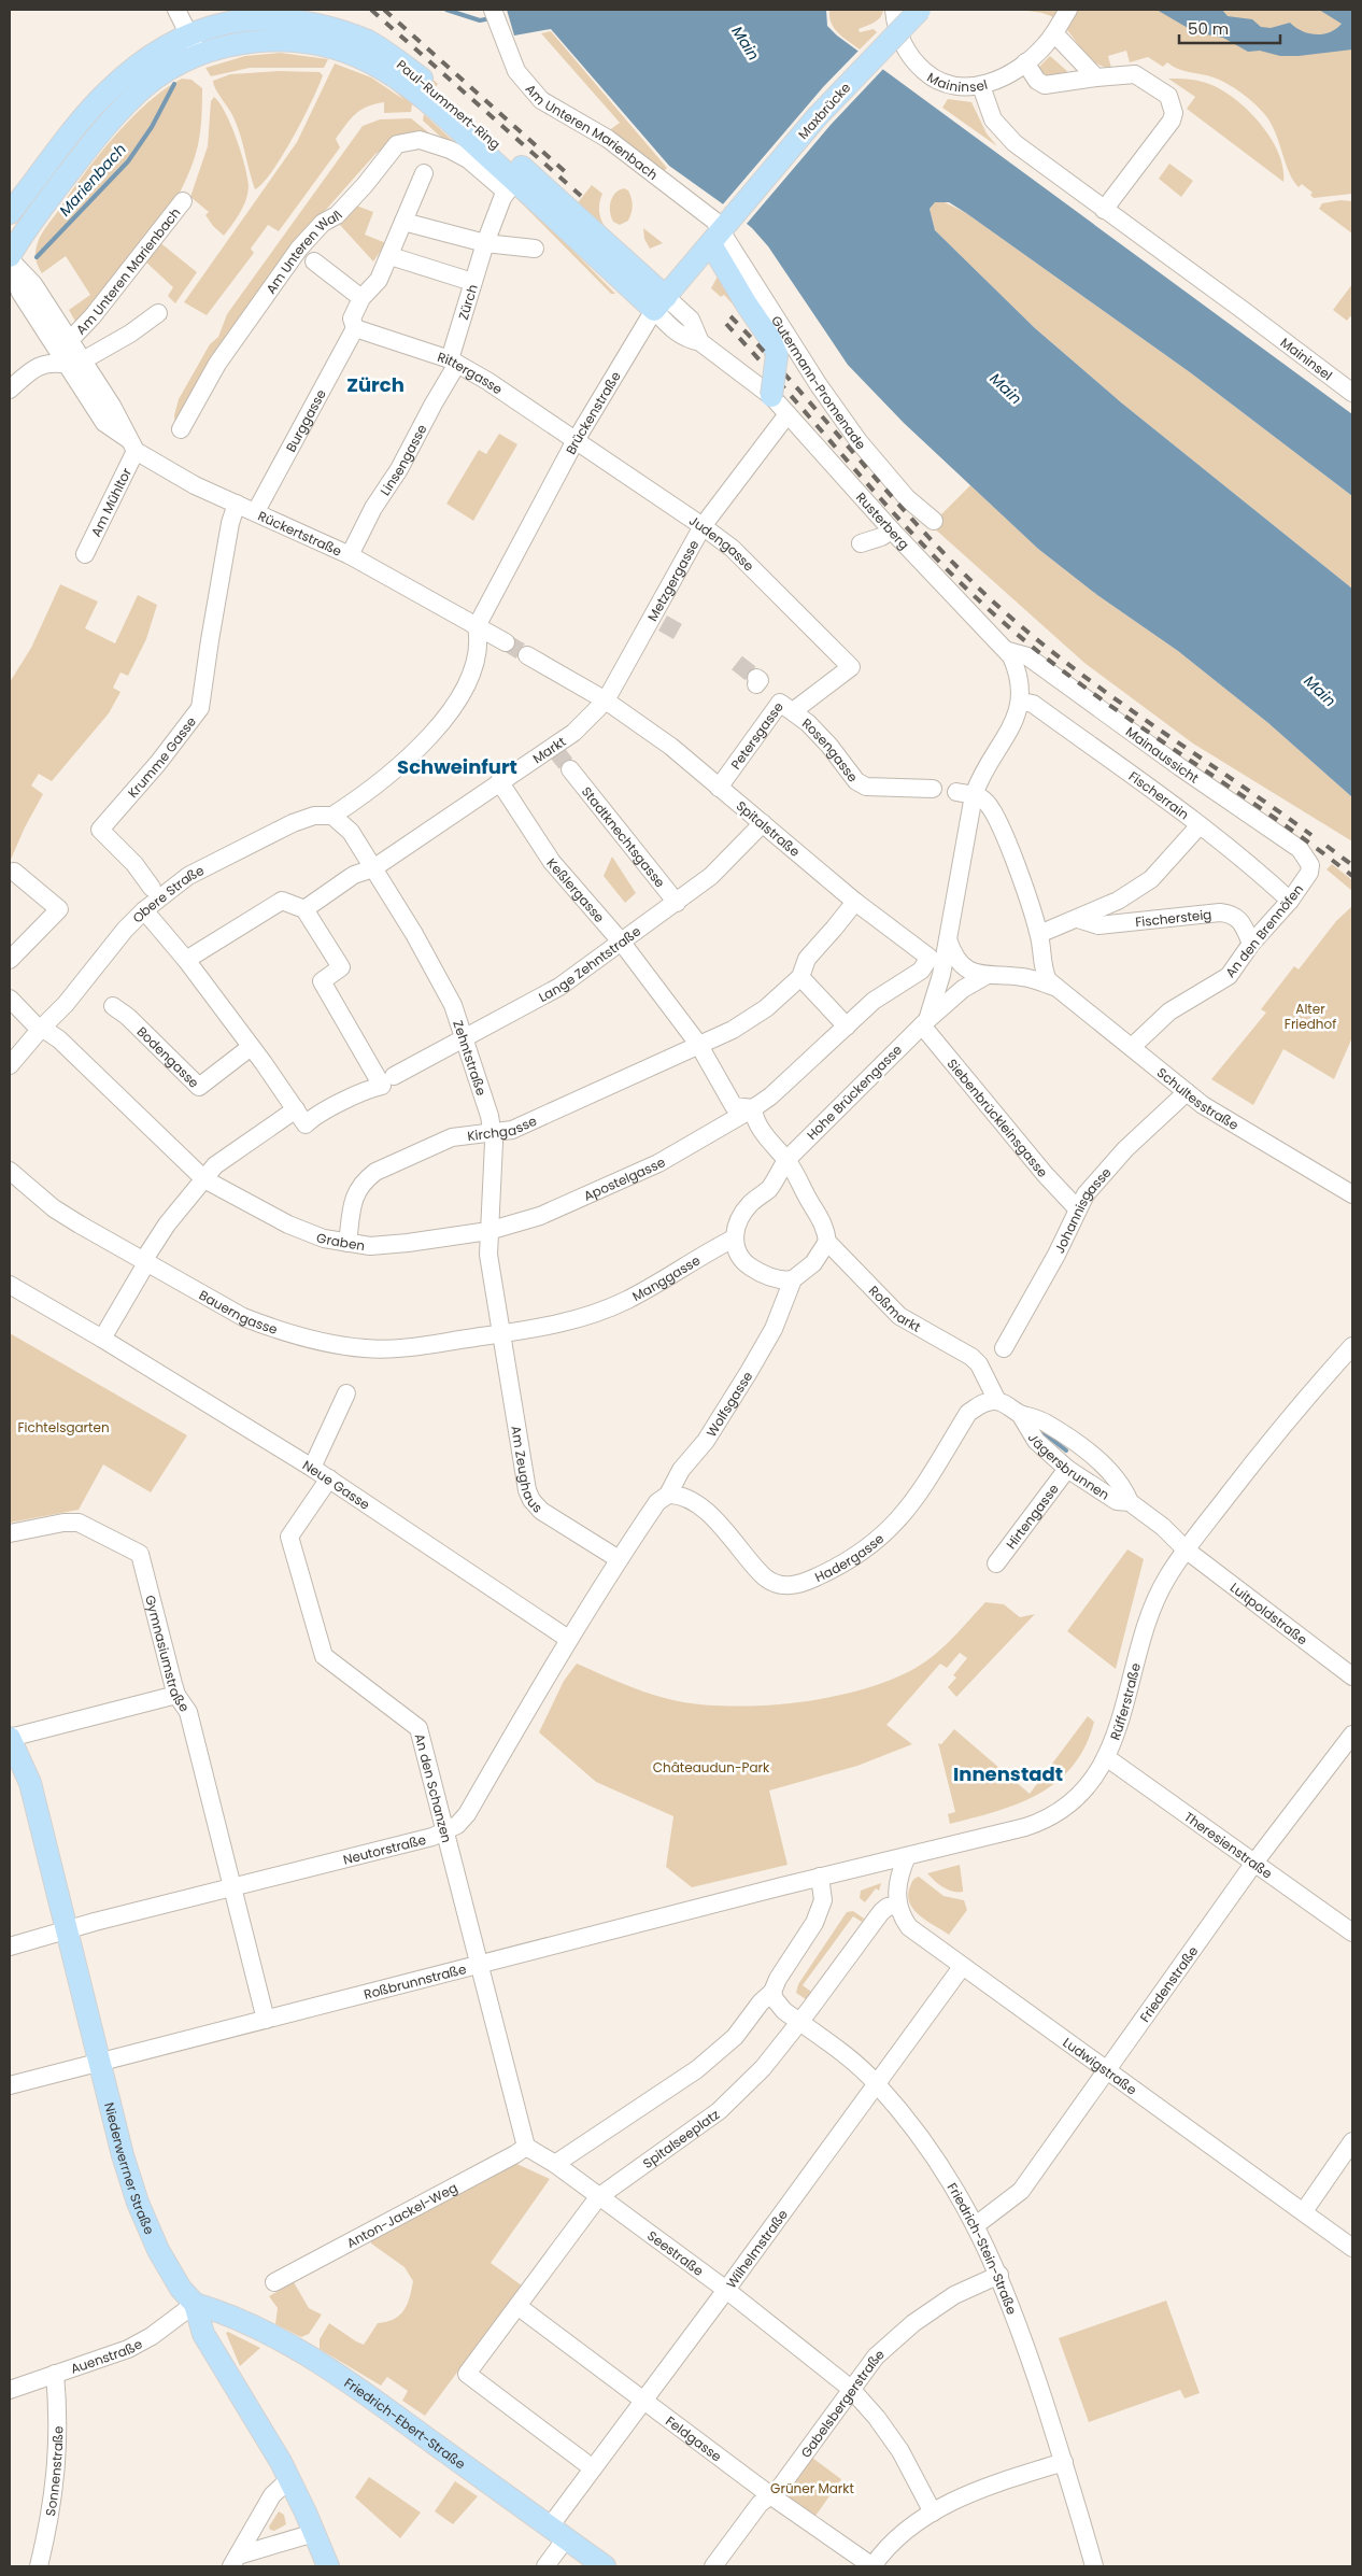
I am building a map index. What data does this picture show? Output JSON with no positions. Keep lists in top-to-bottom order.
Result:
{
  "streets": {
    "main road": [
      "Paul-Rummert-Ring",
      "Maxbrücke",
      "Brückenstraße",
      "Niederwerrner Straße",
      "Friedrich-Ebert-Straße"
    ],
    "street": [
      "Maininsel",
      "Am Unteren Marienbach",
      "Am Unteren Wall",
      "Zürch",
      "Rittergasse",
      "Gutermann-Promenade",
      "Burggasse",
      "Linsengasse",
      "Am Mühltor",
      "Rusterberg",
      "Rückertstraße",
      "Judengasse",
      "Metzgergasse",
      "Petersgasse",
      "Markt",
      "Rosengasse",
      "Mainaussicht",
      "Krumme Gasse",
      "Fischerrain",
      "Spitalstraße",
      "Stadtknechtsgasse",
      "Keßlergasse",
      "Obere Straße",
      "Fischersteig",
      "An den Brennöfen",
      "Lange Zehntstraße",
      "Bodengasse",
      "Zehntstraße",
      "Hohe Brückengasse",
      "Schultesstraße",
      "Siebenbrückleinsgasse",
      "Kirchgasse",
      "Apostelgasse",
      "Johannisgasse",
      "Graben",
      "Manggasse",
      "Roßmarkt",
      "Bauerngasse",
      "Wolfsgasse",
      "Jägersbrunnen",
      "Am Zeughaus",
      "Neue Gasse",
      "Hirtengasse",
      "Hadergasse",
      "Luitpoldstraße",
      "Gymnasiumstraße",
      "Rüfferstraße",
      "An den Schanzen",
      "Theresienstraße",
      "Neutorstraße",
      "Roßbrunnstraße",
      "Friedenstraße",
      "Ludwigstraße",
      "Spitalseeplatz",
      "Anton-Jackel-Weg",
      "Wilhelmstraße",
      "Friedrich-Stein-Straße",
      "Seestraße",
      "Auenstraße",
      "Gabelsbergerstraße",
      "Feldgasse",
      "Sonnenstraße"
    ]
  },
  "crossings": [
    ["Paul-Rummert-Ring", "Brückenstraße"],
    ["Paul-Rummert-Ring", "Rusterberg"],
    ["Maxbrücke", "Am Unteren Marienbach"],
    ["Maxbrücke", "Gutermann-Promenade"],
    ["Maxbrücke", "Brückenstraße"],
    ["Am Unteren Marienbach", "Gutermann-Promenade"],
    ["Am Unteren Marienbach", "Brückenstraße"],
    ["Am Unteren Wall", "Zürch"],
    ["Zürch", "Rittergasse"],
    ["Zürch", "Linsengasse"],
    ["Rittergasse", "Brückenstraße"],
    ["Rittergasse", "Burggasse"],
    ["Rittergasse", "Linsengasse"],
    ["Rittergasse", "Judengasse"],
    ["Gutermann-Promenade", "Brückenstraße"],
    ["Brückenstraße", "Rusterberg"],
    ["Brückenstraße", "Rückertstraße"],
    ["Brückenstraße", "Judengasse"],
    ["Burggasse", "Rückertstraße"],
    ["Linsengasse", "Rückertstraße"],
    ["Am Mühltor", "Rückertstraße"],
    ["Rusterberg", "Metzgergasse"],
    ["Rusterberg", "Mainaussicht"],
    ["Rusterberg", "Fischerrain"],
    ["Rückertstraße", "Krumme Gasse"],
    ["Judengasse", "Metzgergasse"],
    ["Judengasse", "Petersgasse"],
    ["Metzgergasse", "Markt"],
    ["Metzgergasse", "Spitalstraße"],
    ["Petersgasse", "Rosengasse"],
    ["Petersgasse", "Spitalstraße"],
    ["Markt", "Spitalstraße"],
    ["Markt", "Keßlergasse"],
    ["Markt", "Zehntstraße"],
    ["Mainaussicht", "An den Brennöfen"],
    ["Fischerrain", "Fischersteig"],
    ["Fischerrain", "An den Brennöfen"],
    ["Spitalstraße", "Lange Zehntstraße"],
    ["Spitalstraße", "Apostelgasse"],
    ["Stadtknechtsgasse", "Lange Zehntstraße"],
    ["Keßlergasse", "Lange Zehntstraße"],
    ["Keßlergasse", "Kirchgasse"],
    ["Keßlergasse", "Apostelgasse"],
    ["Keßlergasse", "Roßmarkt"],
    ["Obere Straße", "Zehntstraße"],
    ["Obere Straße", "Graben"],
    ["Fischersteig", "An den Brennöfen"],
    ["An den Brennöfen", "Schultesstraße"],
    ["Lange Zehntstraße", "Zehntstraße"],
    ["Zehntstraße", "Kirchgasse"],
    ["Zehntstraße", "Apostelgasse"],
    ["Zehntstraße", "Graben"],
    ["Zehntstraße", "Manggasse"],
    ["Zehntstraße", "Bauerngasse"],
    ["Zehntstraße", "Am Zeughaus"],
    ["Hohe Brückengasse", "Siebenbrückleinsgasse"],
    ["Hohe Brückengasse", "Roßmarkt"],
    ["Schultesstraße", "Johannisgasse"],
    ["Siebenbrückleinsgasse", "Johannisgasse"],
    ["Kirchgasse", "Graben"],
    ["Apostelgasse", "Graben"],
    ["Apostelgasse", "Roßmarkt"],
    ["Manggasse", "Roßmarkt"],
    ["Manggasse", "Bauerngasse"],
    ["Manggasse", "Wolfsgasse"],
    ["Manggasse", "Am Zeughaus"],
    ["Roßmarkt", "Wolfsgasse"],
    ["Roßmarkt", "Jägersbrunnen"],
    ["Roßmarkt", "Hadergasse"],
    ["Bauerngasse", "Am Zeughaus"],
    ["Wolfsgasse", "Am Zeughaus"],
    ["Wolfsgasse", "Hadergasse"],
    ["Wolfsgasse", "Neutorstraße"],
    ["Jägersbrunnen", "Hirtengasse"],
    ["Jägersbrunnen", "Hadergasse"],
    ["Jägersbrunnen", "Luitpoldstraße"],
    ["Jägersbrunnen", "Rüfferstraße"],
    ["Am Zeughaus", "Neutorstraße"],
    ["Neue Gasse", "An den Schanzen"],
    ["Neue Gasse", "Neutorstraße"],
    ["Luitpoldstraße", "Rüfferstraße"],
    ["Gymnasiumstraße", "Neutorstraße"],
    ["Gymnasiumstraße", "Roßbrunnstraße"],
    ["Rüfferstraße", "Theresienstraße"],
    ["Rüfferstraße", "Roßbrunnstraße"],
    ["An den Schanzen", "Neutorstraße"],
    ["An den Schanzen", "Roßbrunnstraße"],
    ["Theresienstraße", "Friedenstraße"],
    ["Neutorstraße", "Niederwerrner Straße"],
    ["Roßbrunnstraße", "Niederwerrner Straße"],
    ["Friedenstraße", "Ludwigstraße"],
    ["Friedenstraße", "Friedrich-Stein-Straße"],
    ["Ludwigstraße", "Spitalseeplatz"],
    ["Ludwigstraße", "Wilhelmstraße"],
    ["Spitalseeplatz", "Wilhelmstraße"],
    ["Spitalseeplatz", "Friedrich-Stein-Straße"],
    ["Spitalseeplatz", "Seestraße"],
    ["Spitalseeplatz", "Feldgasse"],
    ["Niederwerrner Straße", "Auenstraße"],
    ["Niederwerrner Straße", "Friedrich-Ebert-Straße"],
    ["Anton-Jackel-Weg", "Seestraße"],
    ["Wilhelmstraße", "Friedrich-Stein-Straße"],
    ["Wilhelmstraße", "Seestraße"],
    ["Wilhelmstraße", "Friedrich-Ebert-Straße"],
    ["Wilhelmstraße", "Feldgasse"],
    ["Friedrich-Stein-Straße", "Gabelsbergerstraße"],
    ["Seestraße", "Gabelsbergerstraße"],
    ["Auenstraße", "Friedrich-Ebert-Straße"],
    ["Auenstraße", "Sonnenstraße"],
    ["Gabelsbergerstraße", "Feldgasse"]
  ],
  "districts": ["Zürch", "Schweinfurt", "Innenstadt"],
  "water": ["Main", "Marienbach"],
  "parks": [
    "Alter Friedhof",
    "Fichtelsgarten",
    "Châteaudun-Park",
    "Grüner Markt"
  ],
  "scale_bar": "50 m"
}
